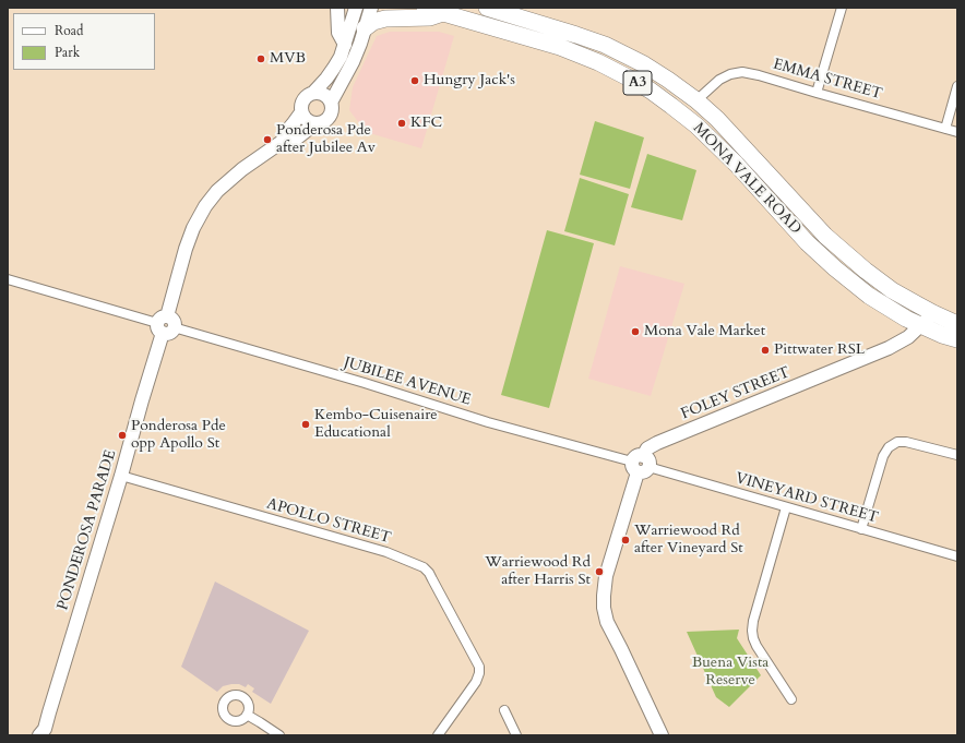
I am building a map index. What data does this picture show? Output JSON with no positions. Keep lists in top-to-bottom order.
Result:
{
  "streets": {
    "highway": ["A3", "MONA VALE ROAD"],
    "street": [
      "EMMA STREET",
      "JUBILEE AVENUE",
      "FOLEY STREET",
      "VINEYARD STREET",
      "APOLLO STREET",
      "PONDEROSA PARADE"
    ]
  },
  "crossings": [
    ["EMMA STREET", "MONA VALE ROAD"],
    ["MONA VALE ROAD", "FOLEY STREET"],
    ["JUBILEE AVENUE", "FOLEY STREET"],
    ["JUBILEE AVENUE", "VINEYARD STREET"],
    ["JUBILEE AVENUE", "PONDEROSA PARADE"],
    ["FOLEY STREET", "VINEYARD STREET"],
    ["APOLLO STREET", "PONDEROSA PARADE"]
  ],
  "parks": ["Buena Vista Reserve"],
  "places": [
    "MVB",
    "Hungry Jack's",
    "KFC",
    "Ponderosa Pde after Jubilee Av",
    "Mona Vale Market",
    "Pittwater RSL",
    "Kembo-Cuisenaire Educational",
    "Ponderosa Pde opp Apollo St",
    "Warriewood Rd after Vineyard St",
    "Warriewood Rd after Harris St"
  ],
  "legend": ["Road", "Park"]
}
